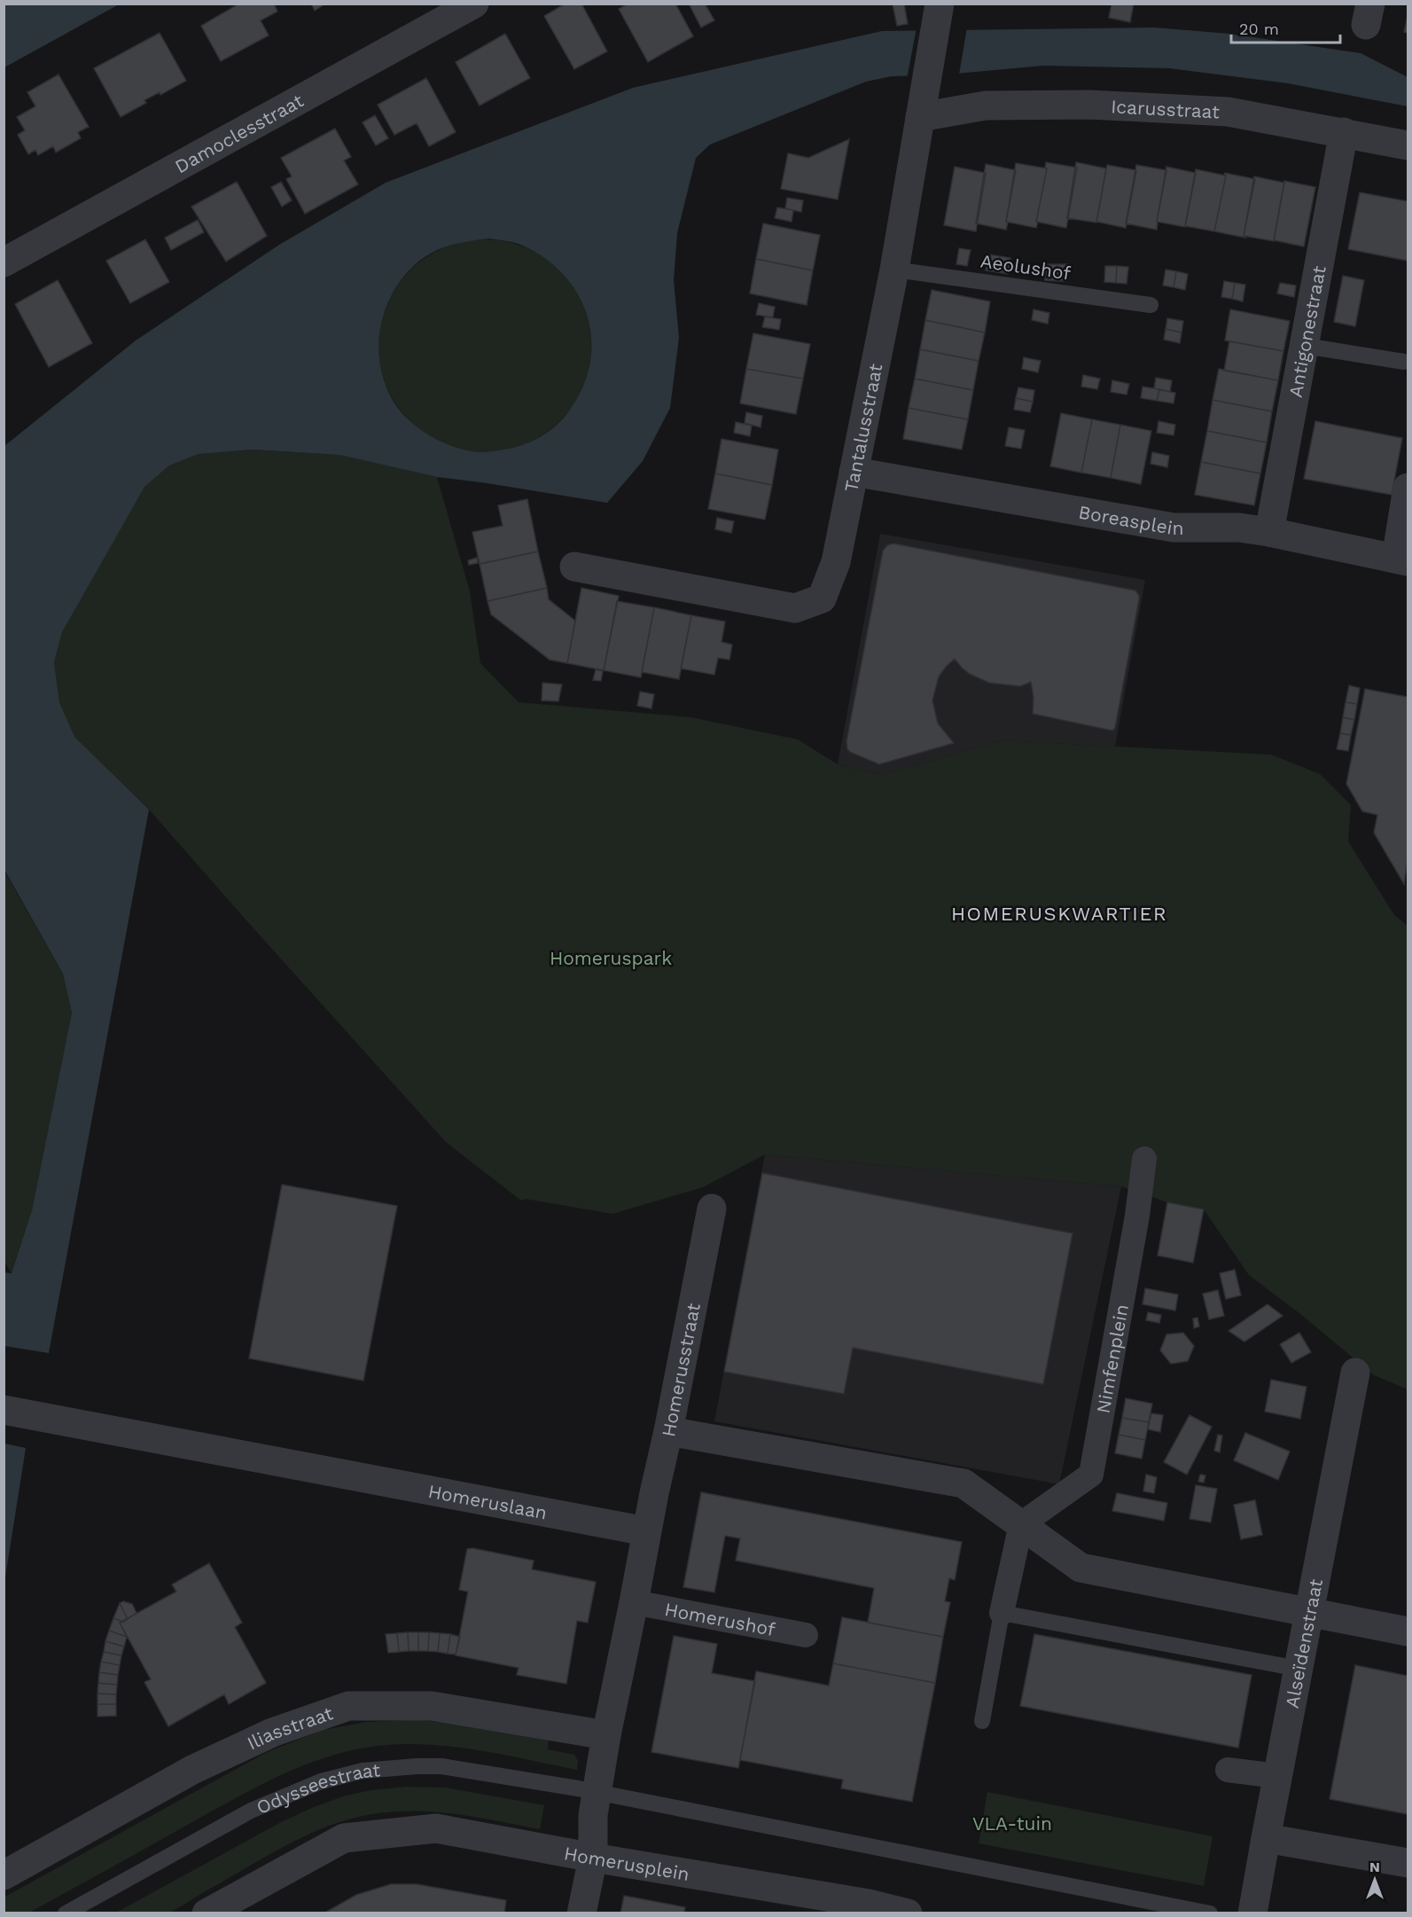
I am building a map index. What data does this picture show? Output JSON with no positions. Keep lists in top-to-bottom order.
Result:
{
  "streets": {
    "street": [
      "Icarusstraat",
      "Damoclesstraat",
      "Antigonestraat",
      "Tantalusstraat",
      "Boreasplein",
      "Nimfenplein",
      "Homerusstraat",
      "Homeruslaan",
      "Homerushof",
      "Alseïdenstraat",
      "Iliasstraat",
      "Homerusplein"
    ],
    "lane": ["Aeolushof", "Odysseestraat"]
  },
  "crossings": [
    ["Icarusstraat", "Antigonestraat"],
    ["Icarusstraat", "Tantalusstraat"],
    ["Aeolushof", "Tantalusstraat"],
    ["Antigonestraat", "Boreasplein"],
    ["Tantalusstraat", "Boreasplein"],
    ["Homerusstraat", "Homeruslaan"]
  ],
  "districts": ["HOMERUSKWARTIER"],
  "parks": ["Homeruspark", "VLA-tuin"],
  "scale_bar": "20 m",
  "north": "top"
}
